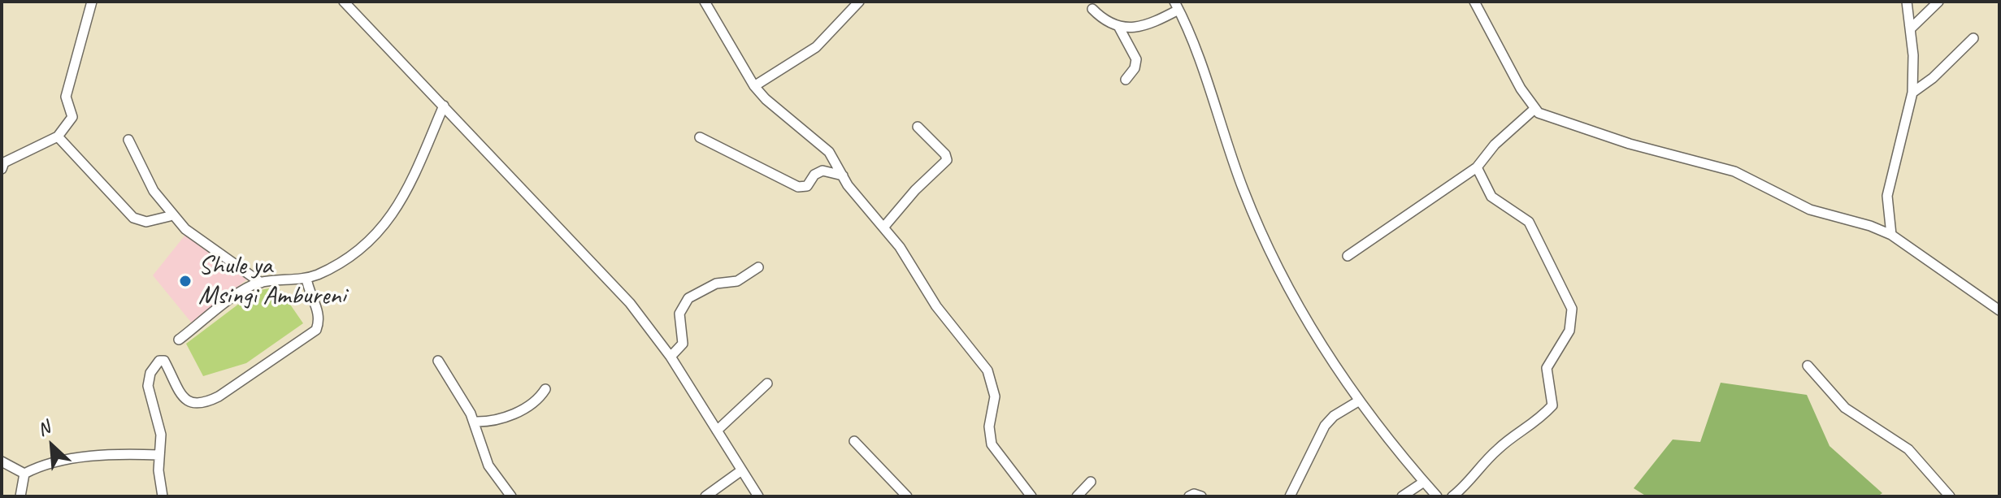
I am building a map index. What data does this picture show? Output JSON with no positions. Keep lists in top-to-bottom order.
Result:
{
  "places": ["Shule ya Msingi Ambureni"],
  "north": "top left"
}
